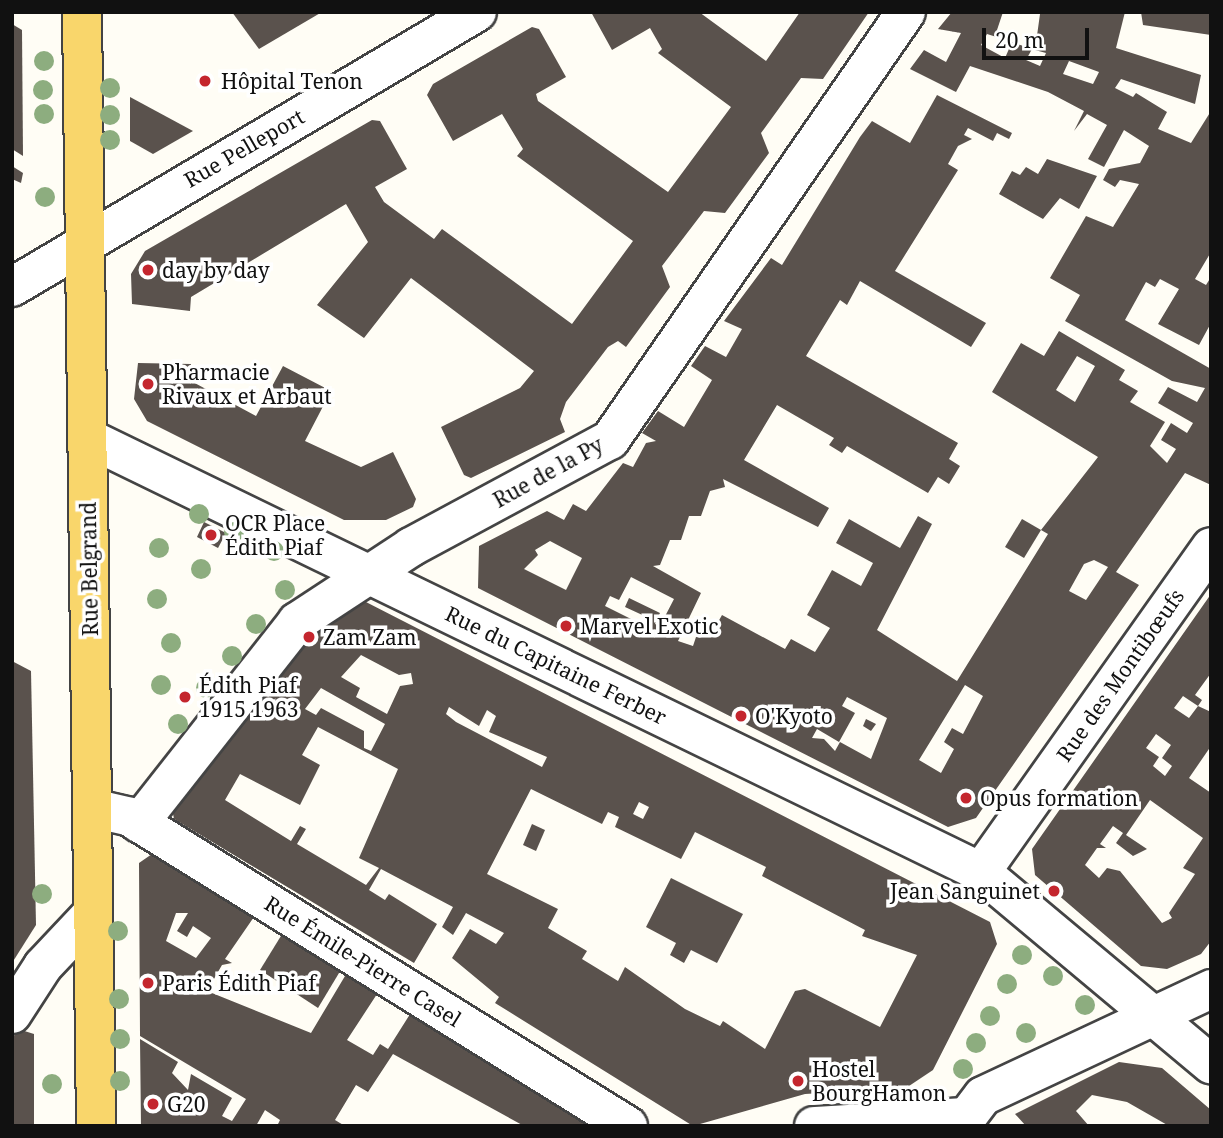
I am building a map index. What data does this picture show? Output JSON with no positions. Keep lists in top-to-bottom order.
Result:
{
  "streets": {
    "main road": ["Rue Belgrand"],
    "street": [
      "Rue Pelleport",
      "Rue de la Py",
      "Rue du Capitaine Ferber",
      "Rue des Montibœufs",
      "Rue Émile-Pierre Casel"
    ]
  },
  "crossings": [
    ["Rue Pelleport", "Rue Belgrand"],
    ["Rue de la Py", "Rue du Capitaine Ferber"],
    ["Rue de la Py", "Rue Émile-Pierre Casel"],
    ["Rue Belgrand", "Rue du Capitaine Ferber"],
    ["Rue Belgrand", "Rue Émile-Pierre Casel"],
    ["Rue du Capitaine Ferber", "Rue des Montibœufs"]
  ],
  "places": [
    "Hôpital Tenon",
    "day by day",
    "Pharmacie Rivaux et Arbaut",
    "OCR Place Édith Piaf",
    "Marvel Exotic",
    "Zam Zam",
    "Édith Piaf 1915 1963",
    "O'Kyoto",
    "Opus formation",
    "Jean Sanguinet",
    "Paris Édith Piaf",
    "Hostel BourgHamon",
    "G20"
  ],
  "scale_bar": "20 m"
}
